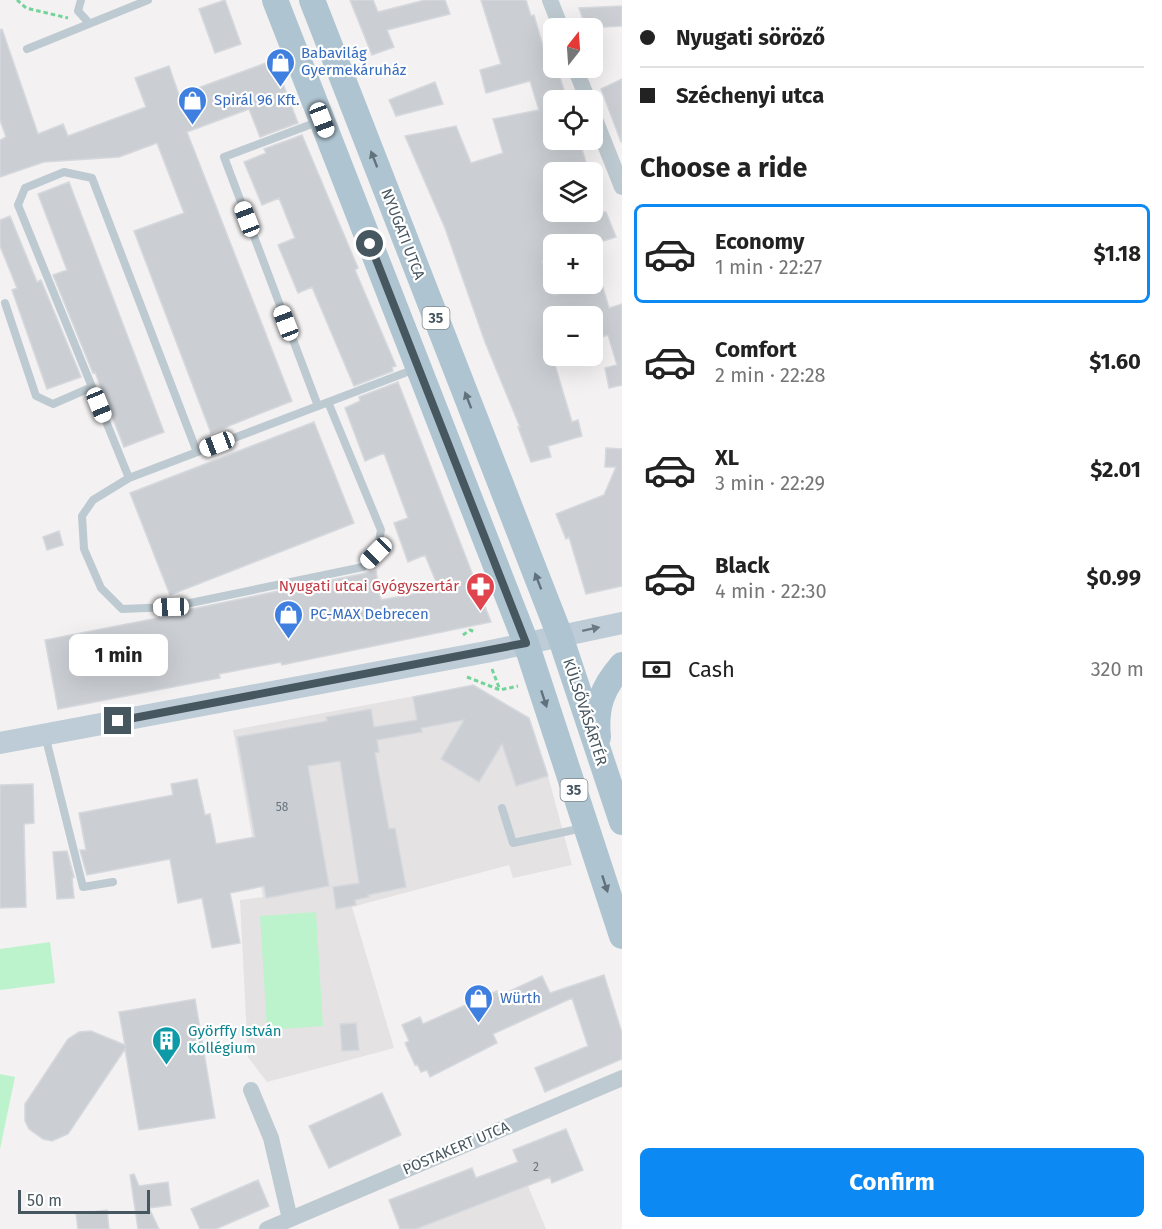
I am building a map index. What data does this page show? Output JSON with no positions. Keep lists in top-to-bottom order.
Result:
{
  "streets": {
    "main road": ["NYUGATI UTCA", "35", "KÜLSŐVÁSÁRTÉR"],
    "street": ["POSTAKERT UTCA"]
  },
  "crossings": [
    ["NYUGATI UTCA", "KÜLSŐVÁSÁRTÉR"]
  ],
  "places": {
    "shop": [
      "Babavilág Gyermekáruház",
      "Spirál 96 Kft.",
      "PC-MAX Debrecen",
      "Würth"
    ],
    "pharmacy": ["Nyugati utcai Gyógyszertár"],
    "building": ["Györffy István Kollégium"]
  },
  "house_numbers": ["58", "2"],
  "scale_bar": "50 m",
  "north": "top",
  "page": {
    "banner": ["Nyugati söröző", "Széchenyi utca"],
    "map_buttons": ["+", "−"],
    "heading": "Choose a ride",
    "list": [
      {
        "name": "Economy",
        "note": "1 min · 22:27",
        "value": "$1.18"
      },
      {
        "name": "Comfort",
        "note": "2 min · 22:28",
        "value": "$1.60"
      },
      {
        "name": "XL",
        "note": "3 min · 22:29",
        "value": "$2.01"
      },
      {
        "name": "Black",
        "note": "4 min · 22:30",
        "value": "$0.99"
      }
    ],
    "bubble": "1 min",
    "pay": ["Cash", "320 m"],
    "buttons": "Confirm",
    "scale": "50 m"
  }
}
